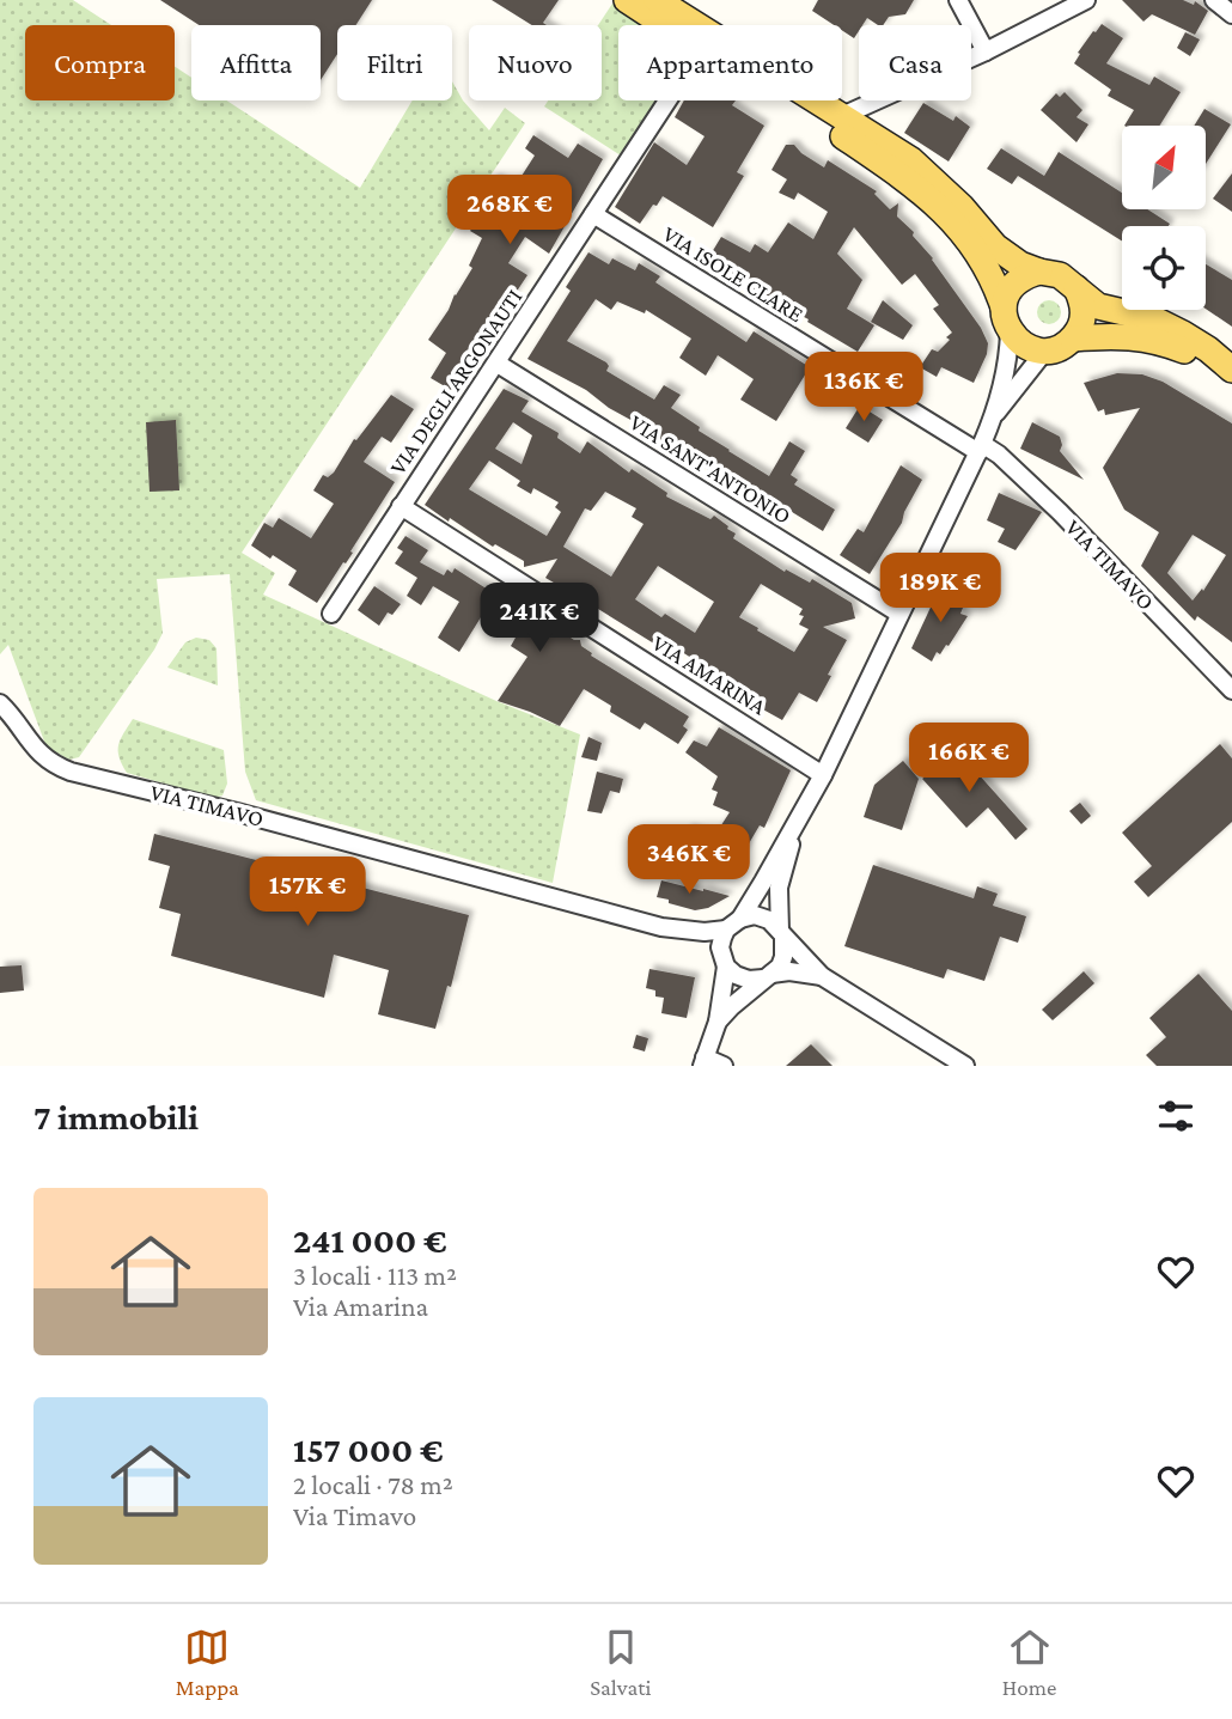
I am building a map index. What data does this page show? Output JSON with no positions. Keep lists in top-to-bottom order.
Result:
{
  "streets": {
    "street": [
      "VIA ISOLE CLARE",
      "VIA DEGLI ARGONAUTI",
      "VIA SANT'ANTONIO",
      "VIA TIMAVO",
      "VIA AMARINA"
    ]
  },
  "crossings": [
    ["VIA ISOLE CLARE", "VIA DEGLI ARGONAUTI"],
    ["VIA ISOLE CLARE", "VIA TIMAVO"],
    ["VIA DEGLI ARGONAUTI", "VIA SANT'ANTONIO"],
    ["VIA DEGLI ARGONAUTI", "VIA AMARINA"]
  ],
  "north": "top right",
  "page": {
    "chip": [
      "Compra",
      "Affitta",
      "Filtri",
      "Nuovo",
      "Appartamento",
      "Casa"
    ],
    "price": [
      "268K €",
      "136K €",
      "189K €",
      "241K €",
      "166K €",
      "346K €",
      "157K €"
    ],
    "heading": "7 immobili",
    "list": [
      {
        "name": "241 000 €",
        "note": "3 locali · 113 m² · Via Amarina"
      },
      {
        "name": "157 000 €",
        "note": "2 locali · 78 m² · Via Timavo"
      }
    ],
    "tabs": ["Mappa", "Salvati", "Home"]
  }
}
